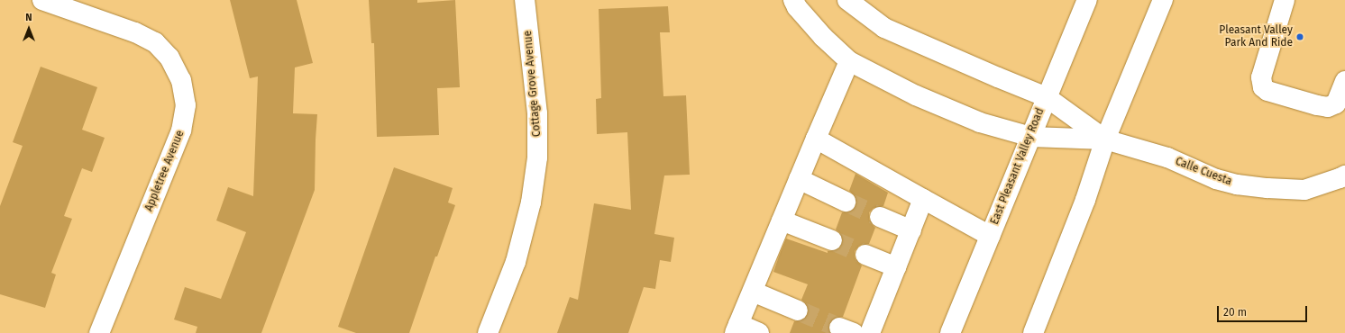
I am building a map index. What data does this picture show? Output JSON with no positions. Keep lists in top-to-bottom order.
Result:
{
  "streets": {
    "main road": [
      "Cottage Grove Avenue",
      "East Pleasant Valley Road",
      "Appletree Avenue",
      "Calle Cuesta"
    ]
  },
  "places": ["Pleasant Valley Park And Ride"],
  "scale_bar": "20 m",
  "north": "top"
}
